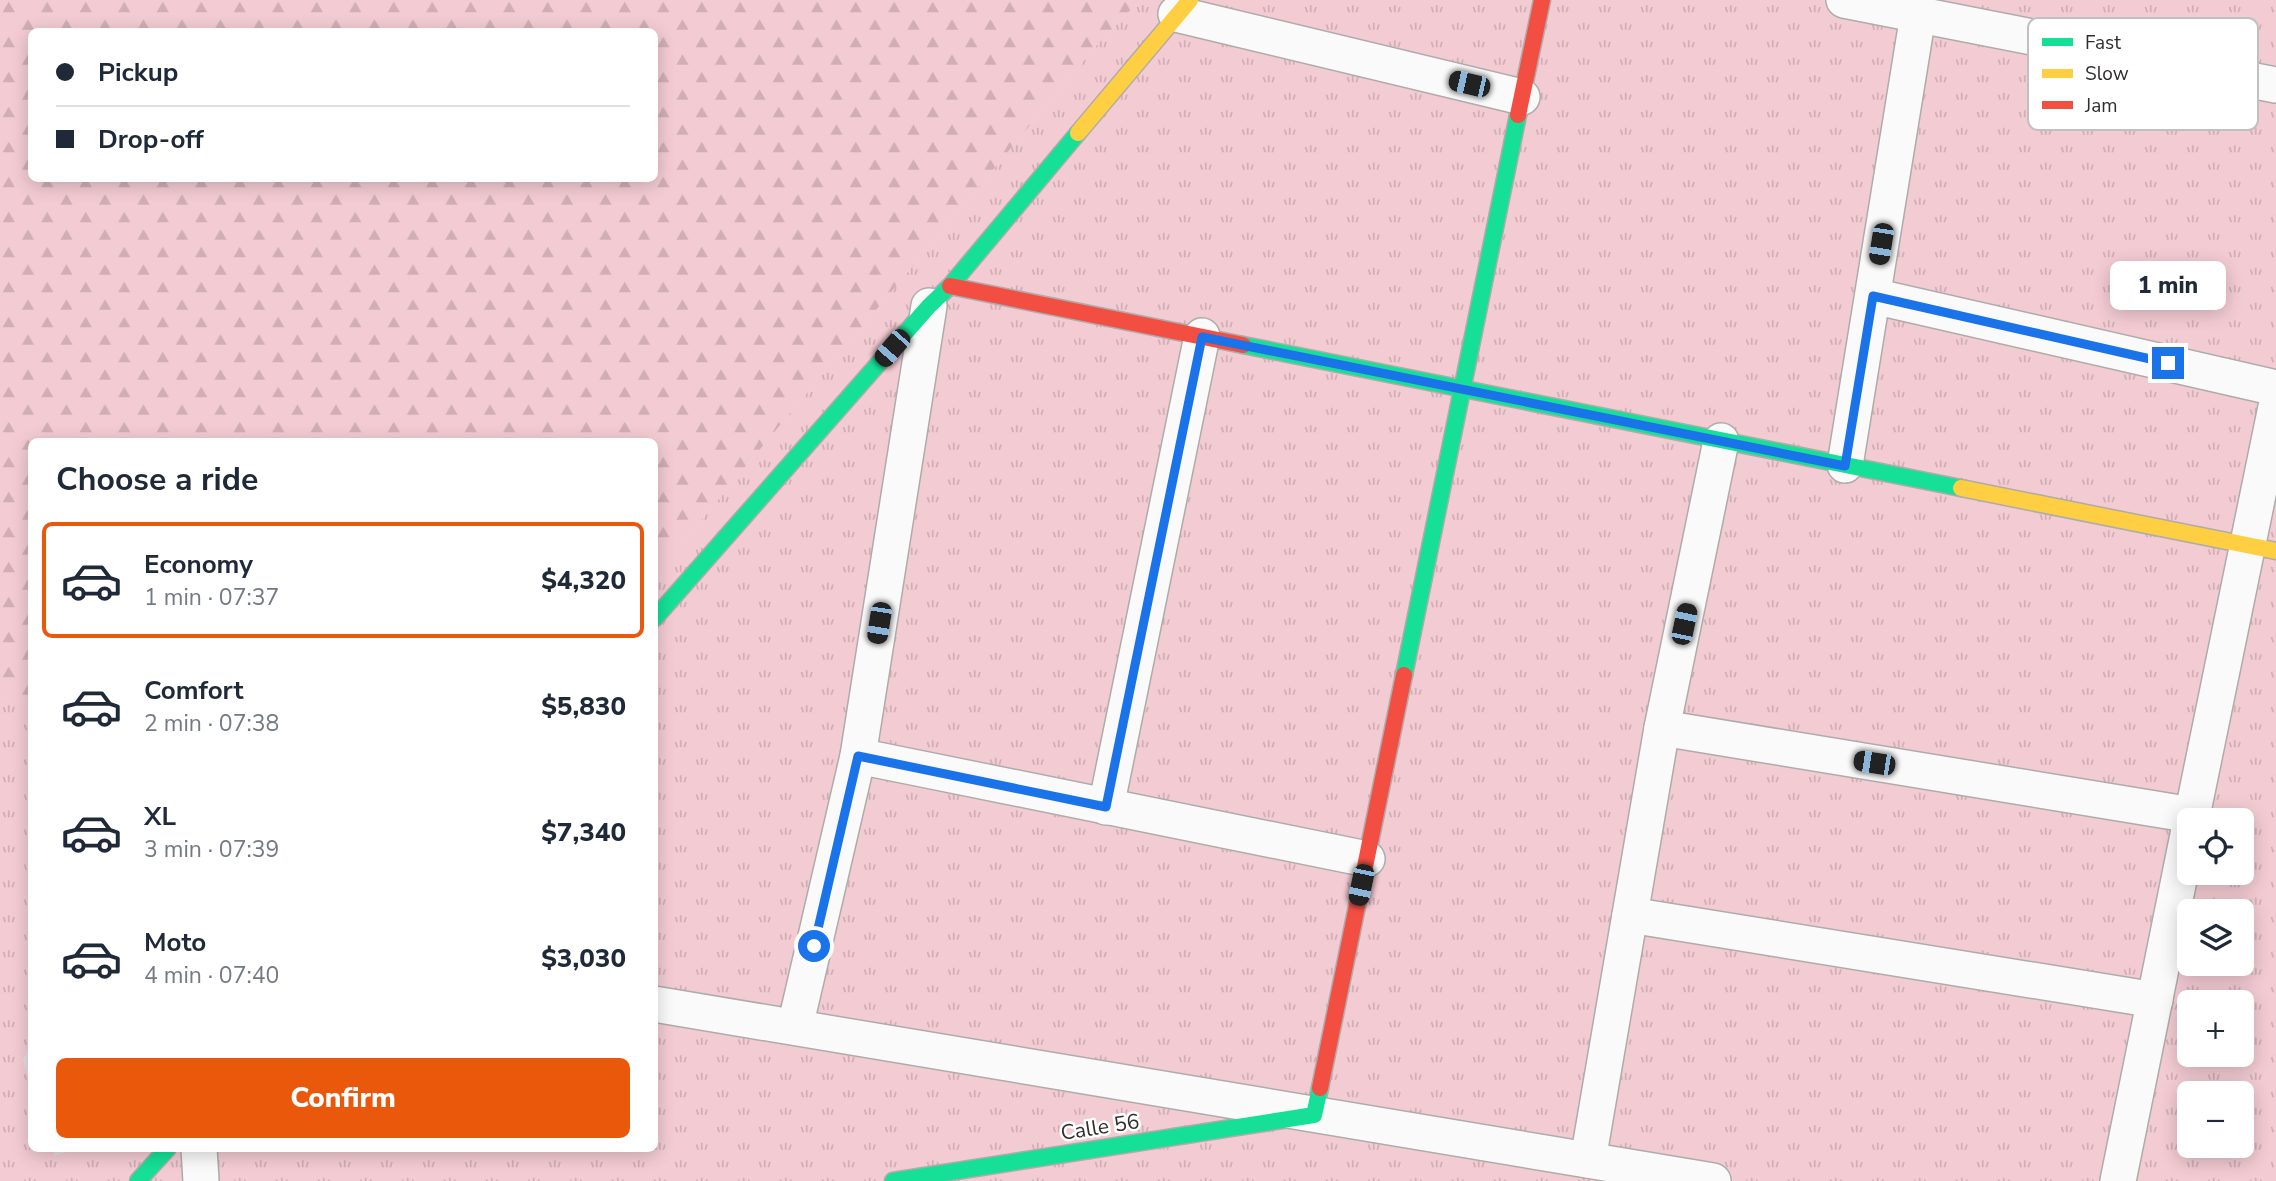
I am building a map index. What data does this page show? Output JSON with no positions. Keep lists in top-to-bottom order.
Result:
{
  "streets": {
    "street": ["Calle 56"]
  },
  "legend": ["Fast", "Slow", "Jam"],
  "page": {
    "banner": ["Pickup", "Drop-off"],
    "bubble": "1 min",
    "heading": "Choose a ride",
    "list": [
      {
        "name": "Economy",
        "note": "1 min · 07:37",
        "value": "$4,320"
      },
      {
        "name": "Comfort",
        "note": "2 min · 07:38",
        "value": "$5,830"
      },
      {
        "name": "XL",
        "note": "3 min · 07:39",
        "value": "$7,340"
      },
      {
        "name": "Moto",
        "note": "4 min · 07:40",
        "value": "$3,030"
      }
    ],
    "map_buttons": ["+", "−"],
    "buttons": "Confirm"
  }
}
